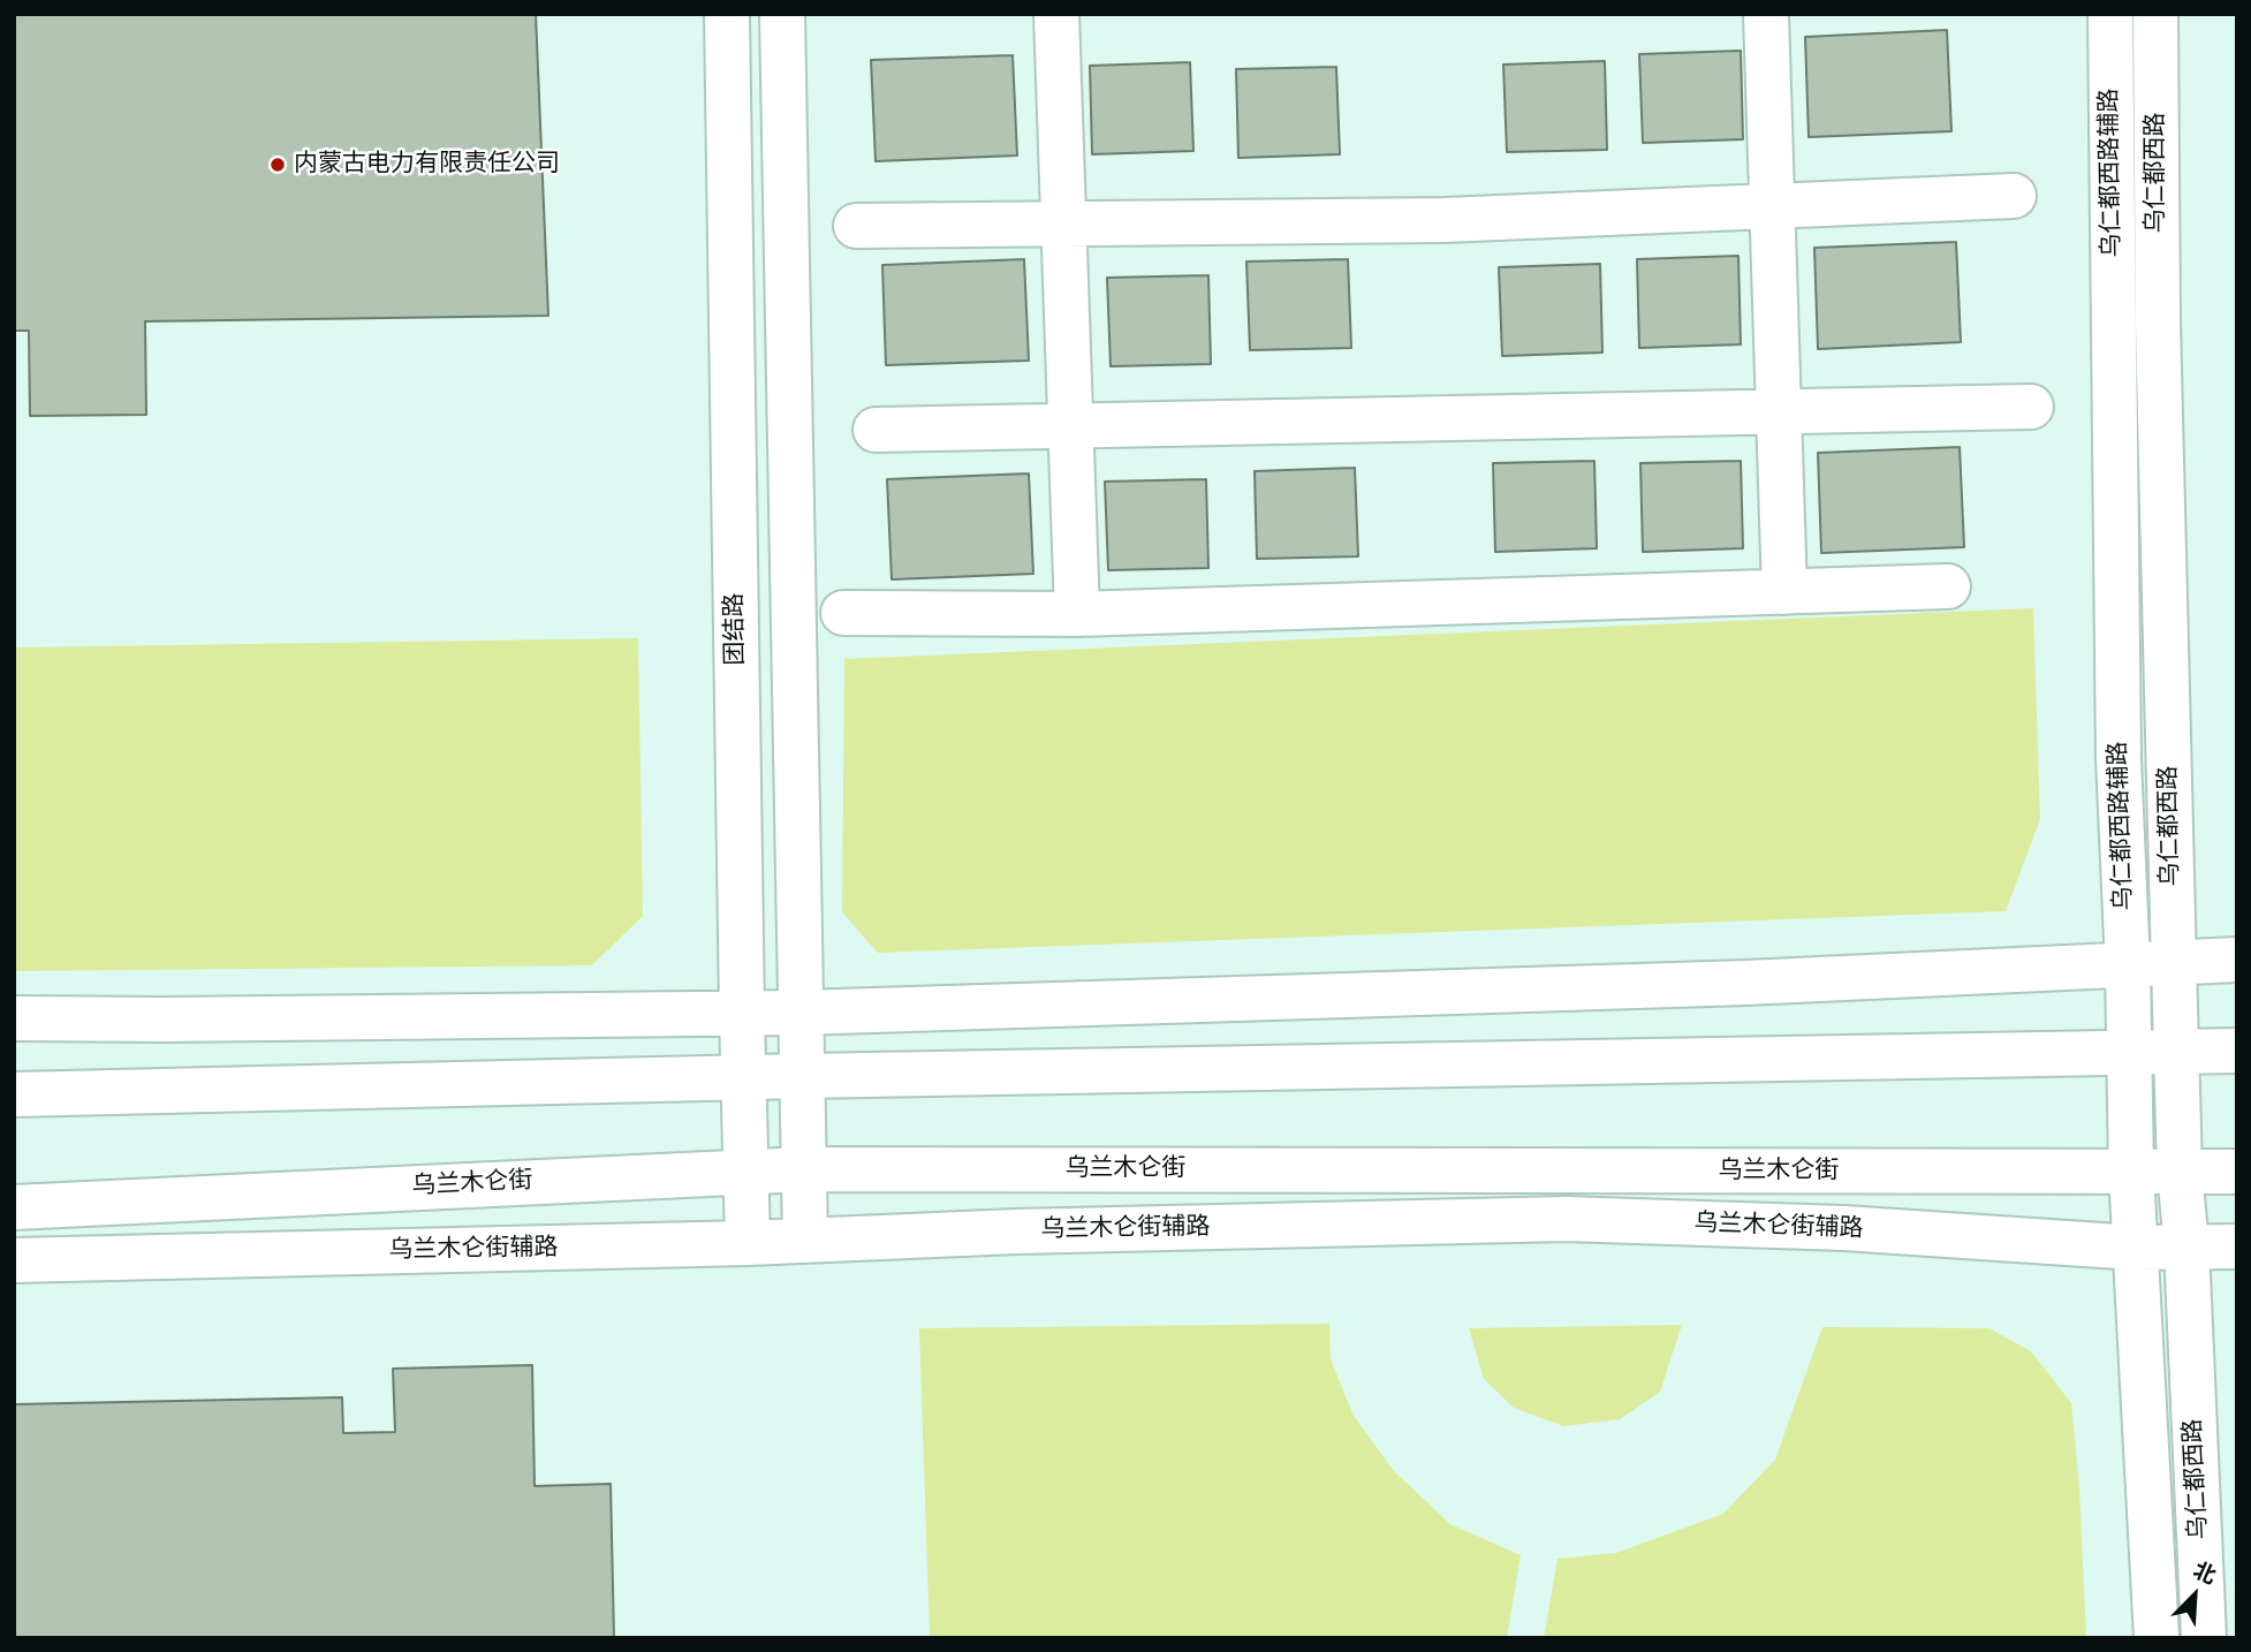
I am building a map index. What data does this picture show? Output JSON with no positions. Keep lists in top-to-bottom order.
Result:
{
  "streets": {
    "street": [
      "乌仁都西路辅路",
      "乌仁都西路",
      "团结路",
      "乌兰木仑街",
      "乌兰木仑街辅路"
    ]
  },
  "crossings": [
    ["乌仁都西路辅路", "乌兰木仑街"],
    ["乌仁都西路辅路", "乌兰木仑街辅路"],
    ["乌仁都西路", "乌兰木仑街"],
    ["乌仁都西路", "乌兰木仑街辅路"],
    ["团结路", "乌兰木仑街"],
    ["团结路", "乌兰木仑街辅路"]
  ],
  "places": ["内蒙古电力有限责任公司"],
  "north": "top right"
}
